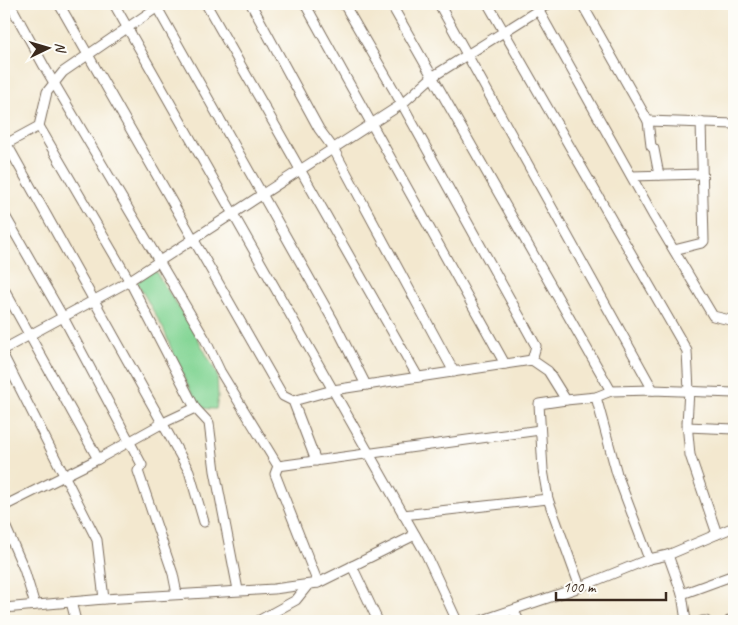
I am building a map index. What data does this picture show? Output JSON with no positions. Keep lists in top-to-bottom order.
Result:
{
  "scale_bar": "100 m",
  "north": "right"
}
